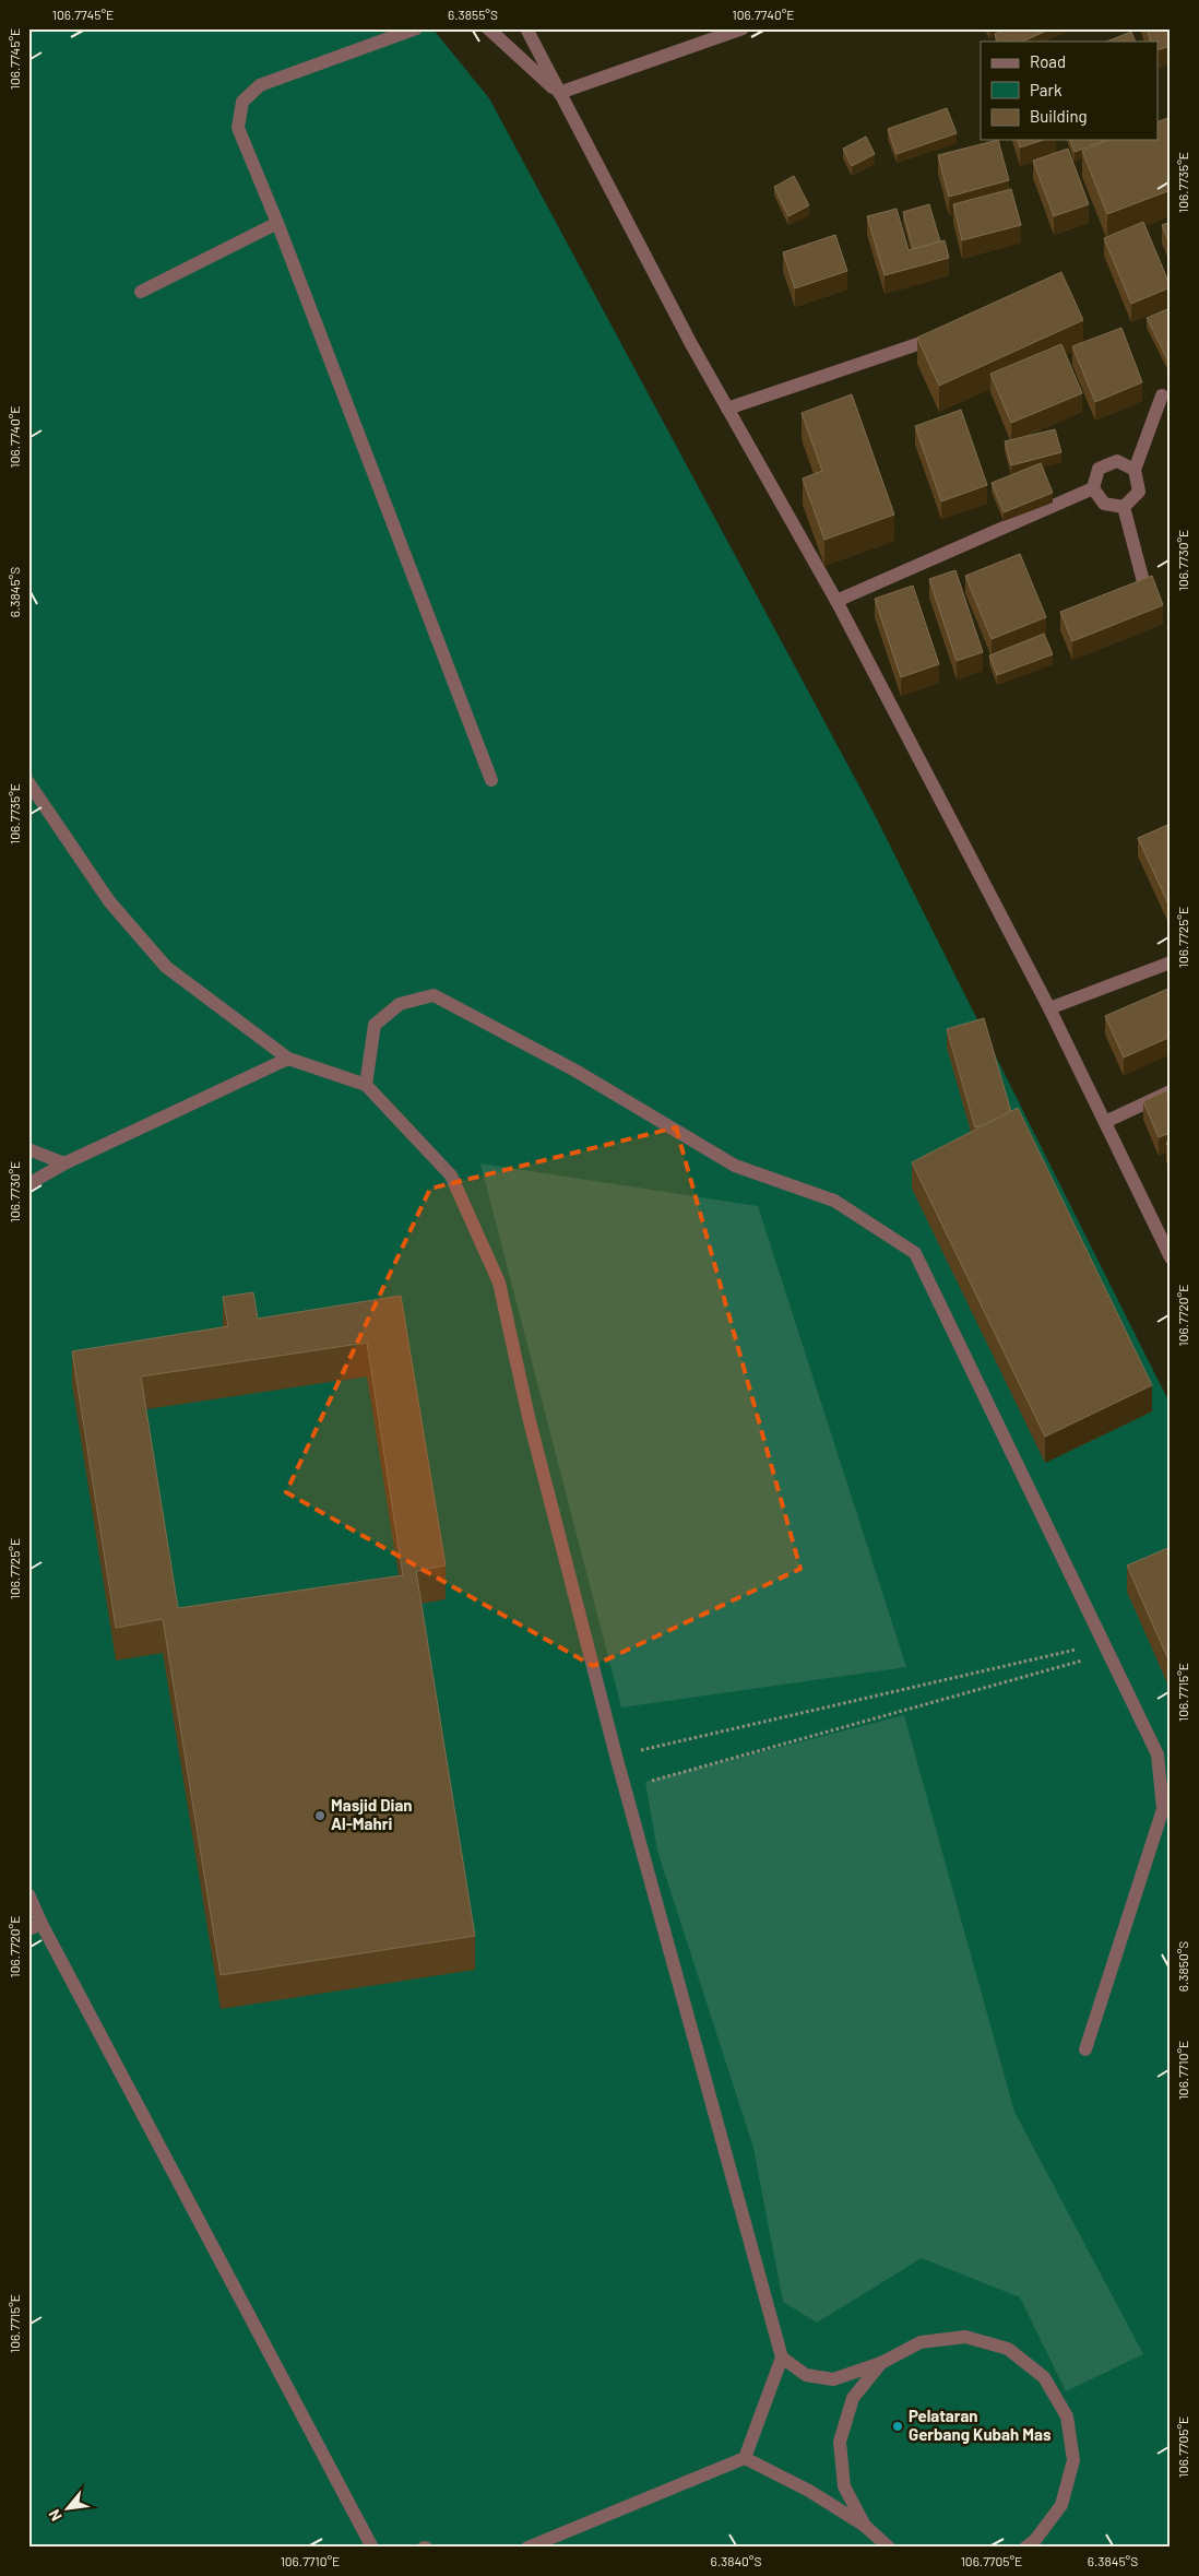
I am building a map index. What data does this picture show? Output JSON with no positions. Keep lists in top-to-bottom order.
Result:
{
  "places": ["Masjid Dian Al-Mahri", "Pelataran Gerbang Kubah Mas"],
  "legend": ["Road", "Park", "Building"],
  "north": "bottom left",
  "coordinates": [
    "106.7745°E",
    "6.3855°S",
    "106.7740°E",
    "106.7735°E",
    "106.7730°E",
    "6.3845°S",
    "106.7725°E",
    "106.7720°E",
    "106.7715°E",
    "6.3850°S",
    "106.7710°E",
    "106.7705°E",
    "6.3840°S"
  ]
}
